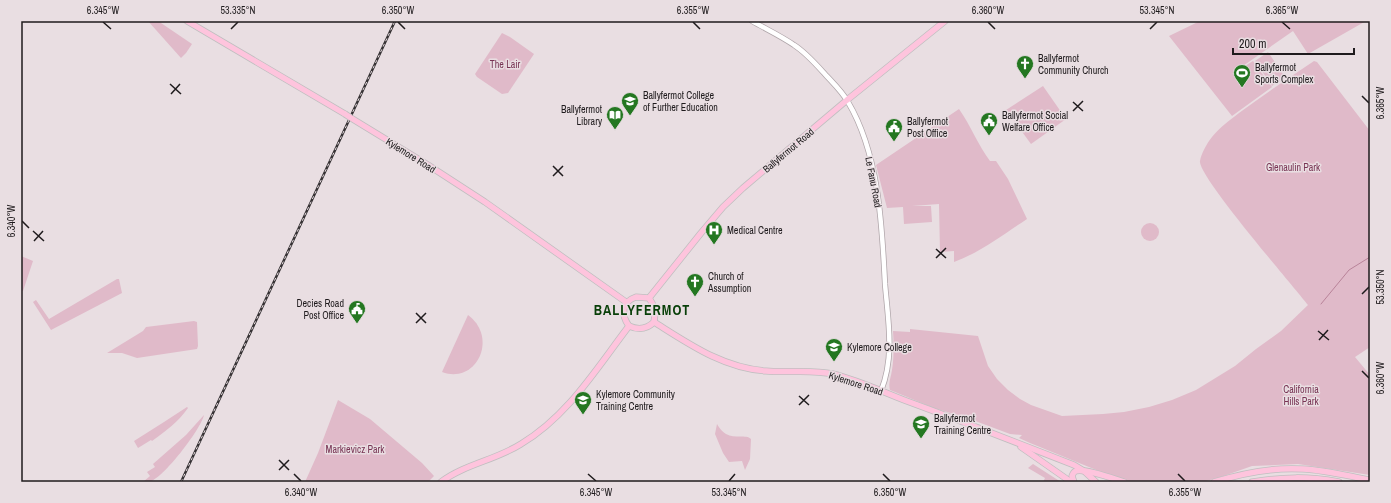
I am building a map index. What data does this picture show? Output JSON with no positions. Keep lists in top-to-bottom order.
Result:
{
  "streets": {
    "main road": ["Ballyfermot Road", "Kylemore Road"],
    "street": ["Le Fanu Road"]
  },
  "crossings": [
    ["Ballyfermot Road", "Kylemore Road"],
    ["Ballyfermot Road", "Le Fanu Road"],
    ["Kylemore Road", "Le Fanu Road"]
  ],
  "districts": ["BALLYFERMOT"],
  "parks": [
    "The Lair",
    "Glenaulin Park",
    "California Hills Park",
    "Markievicz Park"
  ],
  "places": {
    "church": ["Ballyfermot Community Church", "Church of Assumption"],
    "sports": ["Ballyfermot Sports Complex"],
    "school or university": [
      "Ballyfermot College of Further Education",
      "Kylemore College",
      "Kylemore Community Training Centre",
      "Ballyfermot Training Centre"
    ],
    "library": ["Ballyfermot Library"],
    "public building": ["Ballyfermot Social Welfare Office", "Ballyfermot Post Office", "Decies Road Post Office"],
    "hospital": ["Medical Centre"]
  },
  "scale_bar": "200 m",
  "coordinates": [
    "6.345°W",
    "53.335°N",
    "6.350°W",
    "6.355°W",
    "6.360°W",
    "53.345°N",
    "6.365°W",
    "6.340°W",
    "53.350°N"
  ]
}
